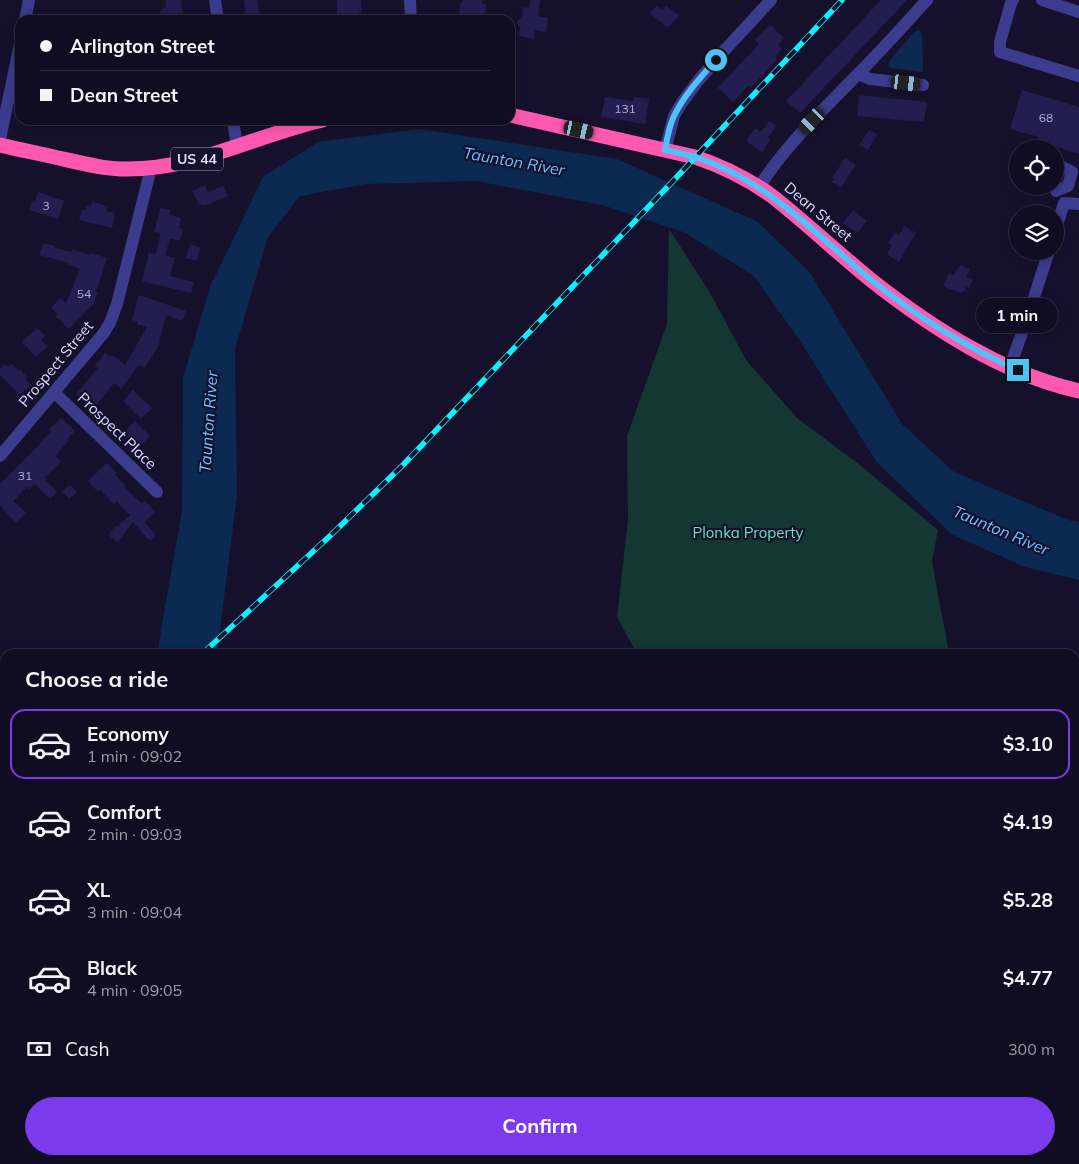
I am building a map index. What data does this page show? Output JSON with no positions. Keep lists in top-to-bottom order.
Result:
{
  "streets": {
    "highway": ["US 44", "Dean Street"],
    "street": ["Prospect Street", "Prospect Place"]
  },
  "crossings": [
    ["US 44", "Prospect Street"],
    ["Prospect Street", "Prospect Place"]
  ],
  "water": ["Taunton River"],
  "parks": ["Plonka Property"],
  "house_numbers": [
    "131",
    "68",
    "3",
    "54",
    "31"
  ],
  "page": {
    "banner": ["Arlington Street", "Dean Street"],
    "bubble": "1 min",
    "heading": "Choose a ride",
    "list": [
      {
        "name": "Economy",
        "note": "1 min · 09:02",
        "value": "$3.10"
      },
      {
        "name": "Comfort",
        "note": "2 min · 09:03",
        "value": "$4.19"
      },
      {
        "name": "XL",
        "note": "3 min · 09:04",
        "value": "$5.28"
      },
      {
        "name": "Black",
        "note": "4 min · 09:05",
        "value": "$4.77"
      }
    ],
    "pay": ["Cash", "300 m"],
    "buttons": "Confirm"
  }
}
